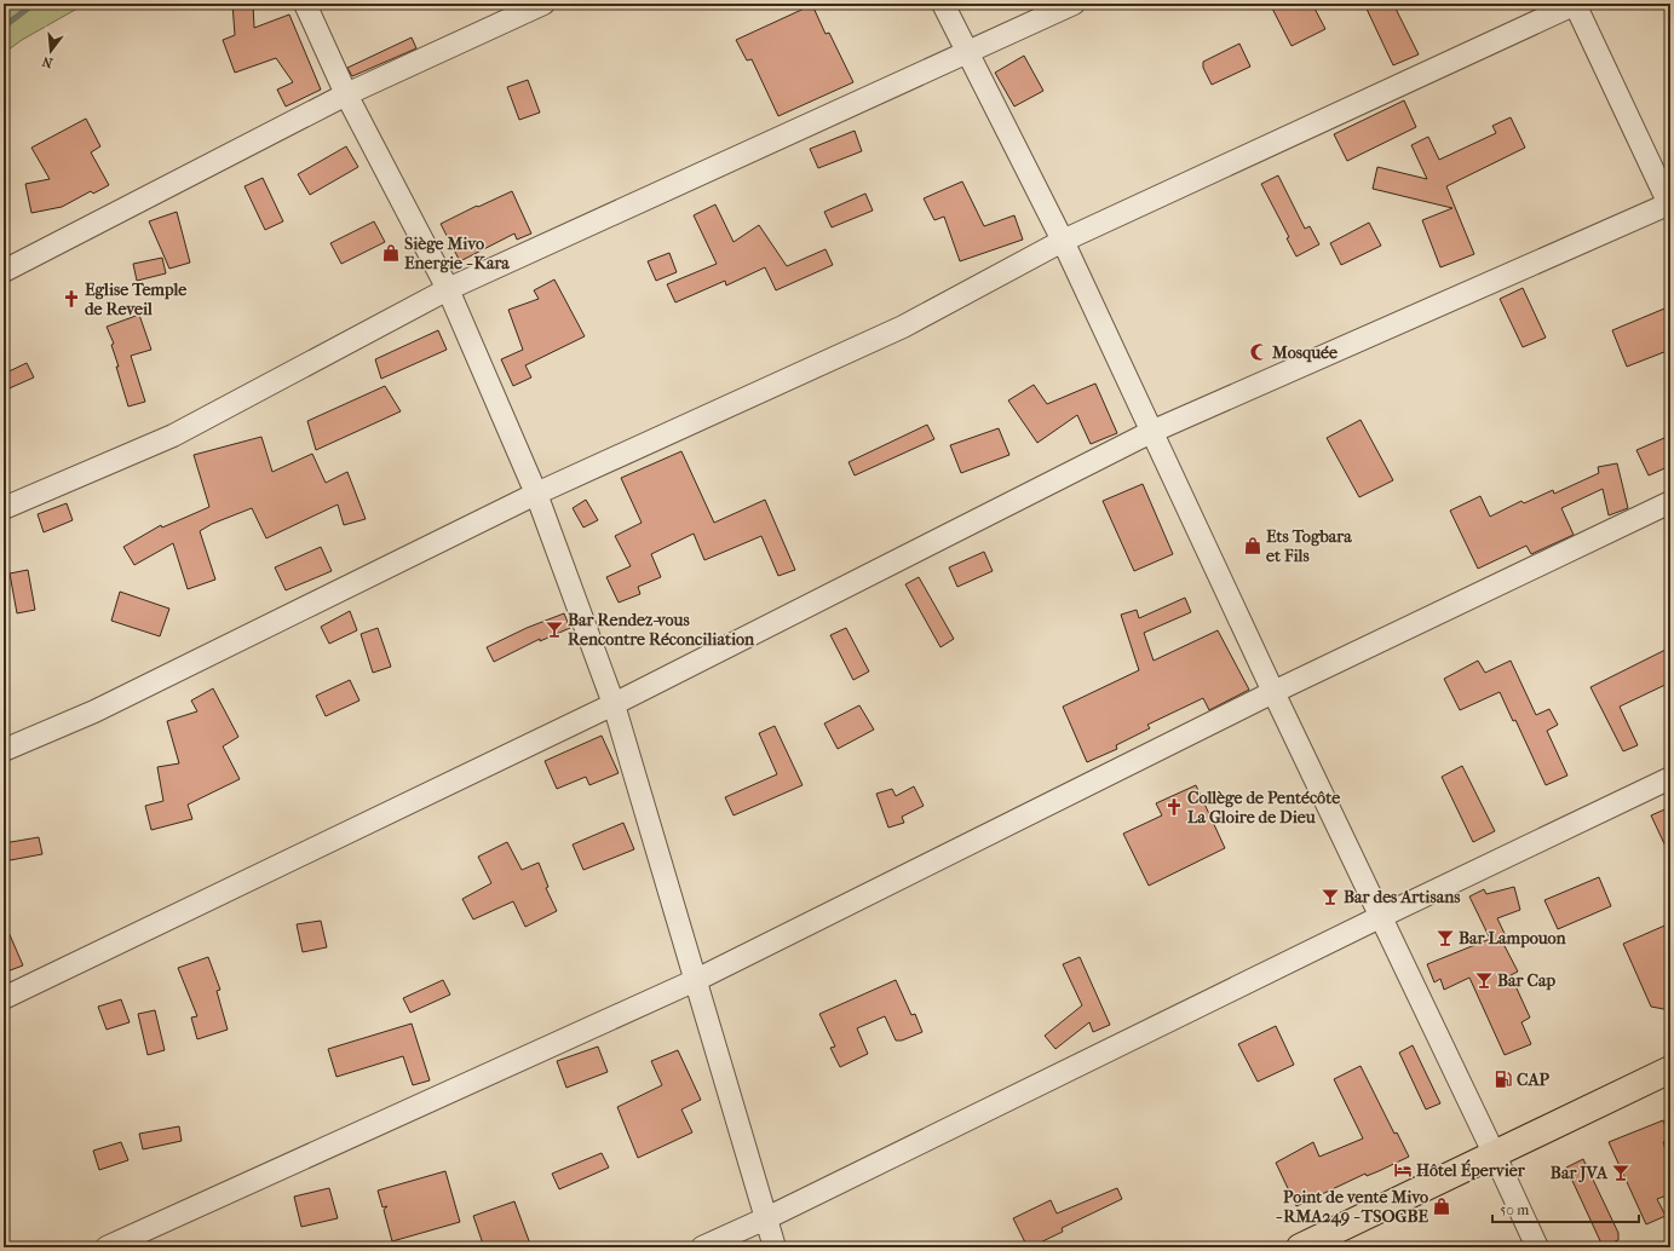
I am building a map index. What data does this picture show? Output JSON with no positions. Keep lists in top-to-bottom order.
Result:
{
  "places": {
    "shop": ["Siège Mivo Energie - Kara", "Ets Togbara et Fils", "Point de vente Mivo - RMA249 - TSOGBE"],
    "church": ["Eglise Temple de Reveil", "Collège de Pentécôte La Gloire de Dieu"],
    "mosque": ["Mosquée"],
    "bar": [
      "Bar Rendez-vous Rencontre Réconciliation",
      "Bar des Artisans",
      "Bar Lampouon",
      "Bar Cap",
      "Bar JVA"
    ],
    "fuel station": ["CAP"],
    "hotel": ["Hôtel Épervier"]
  },
  "scale_bar": "50 m",
  "north": "bottom"
}
